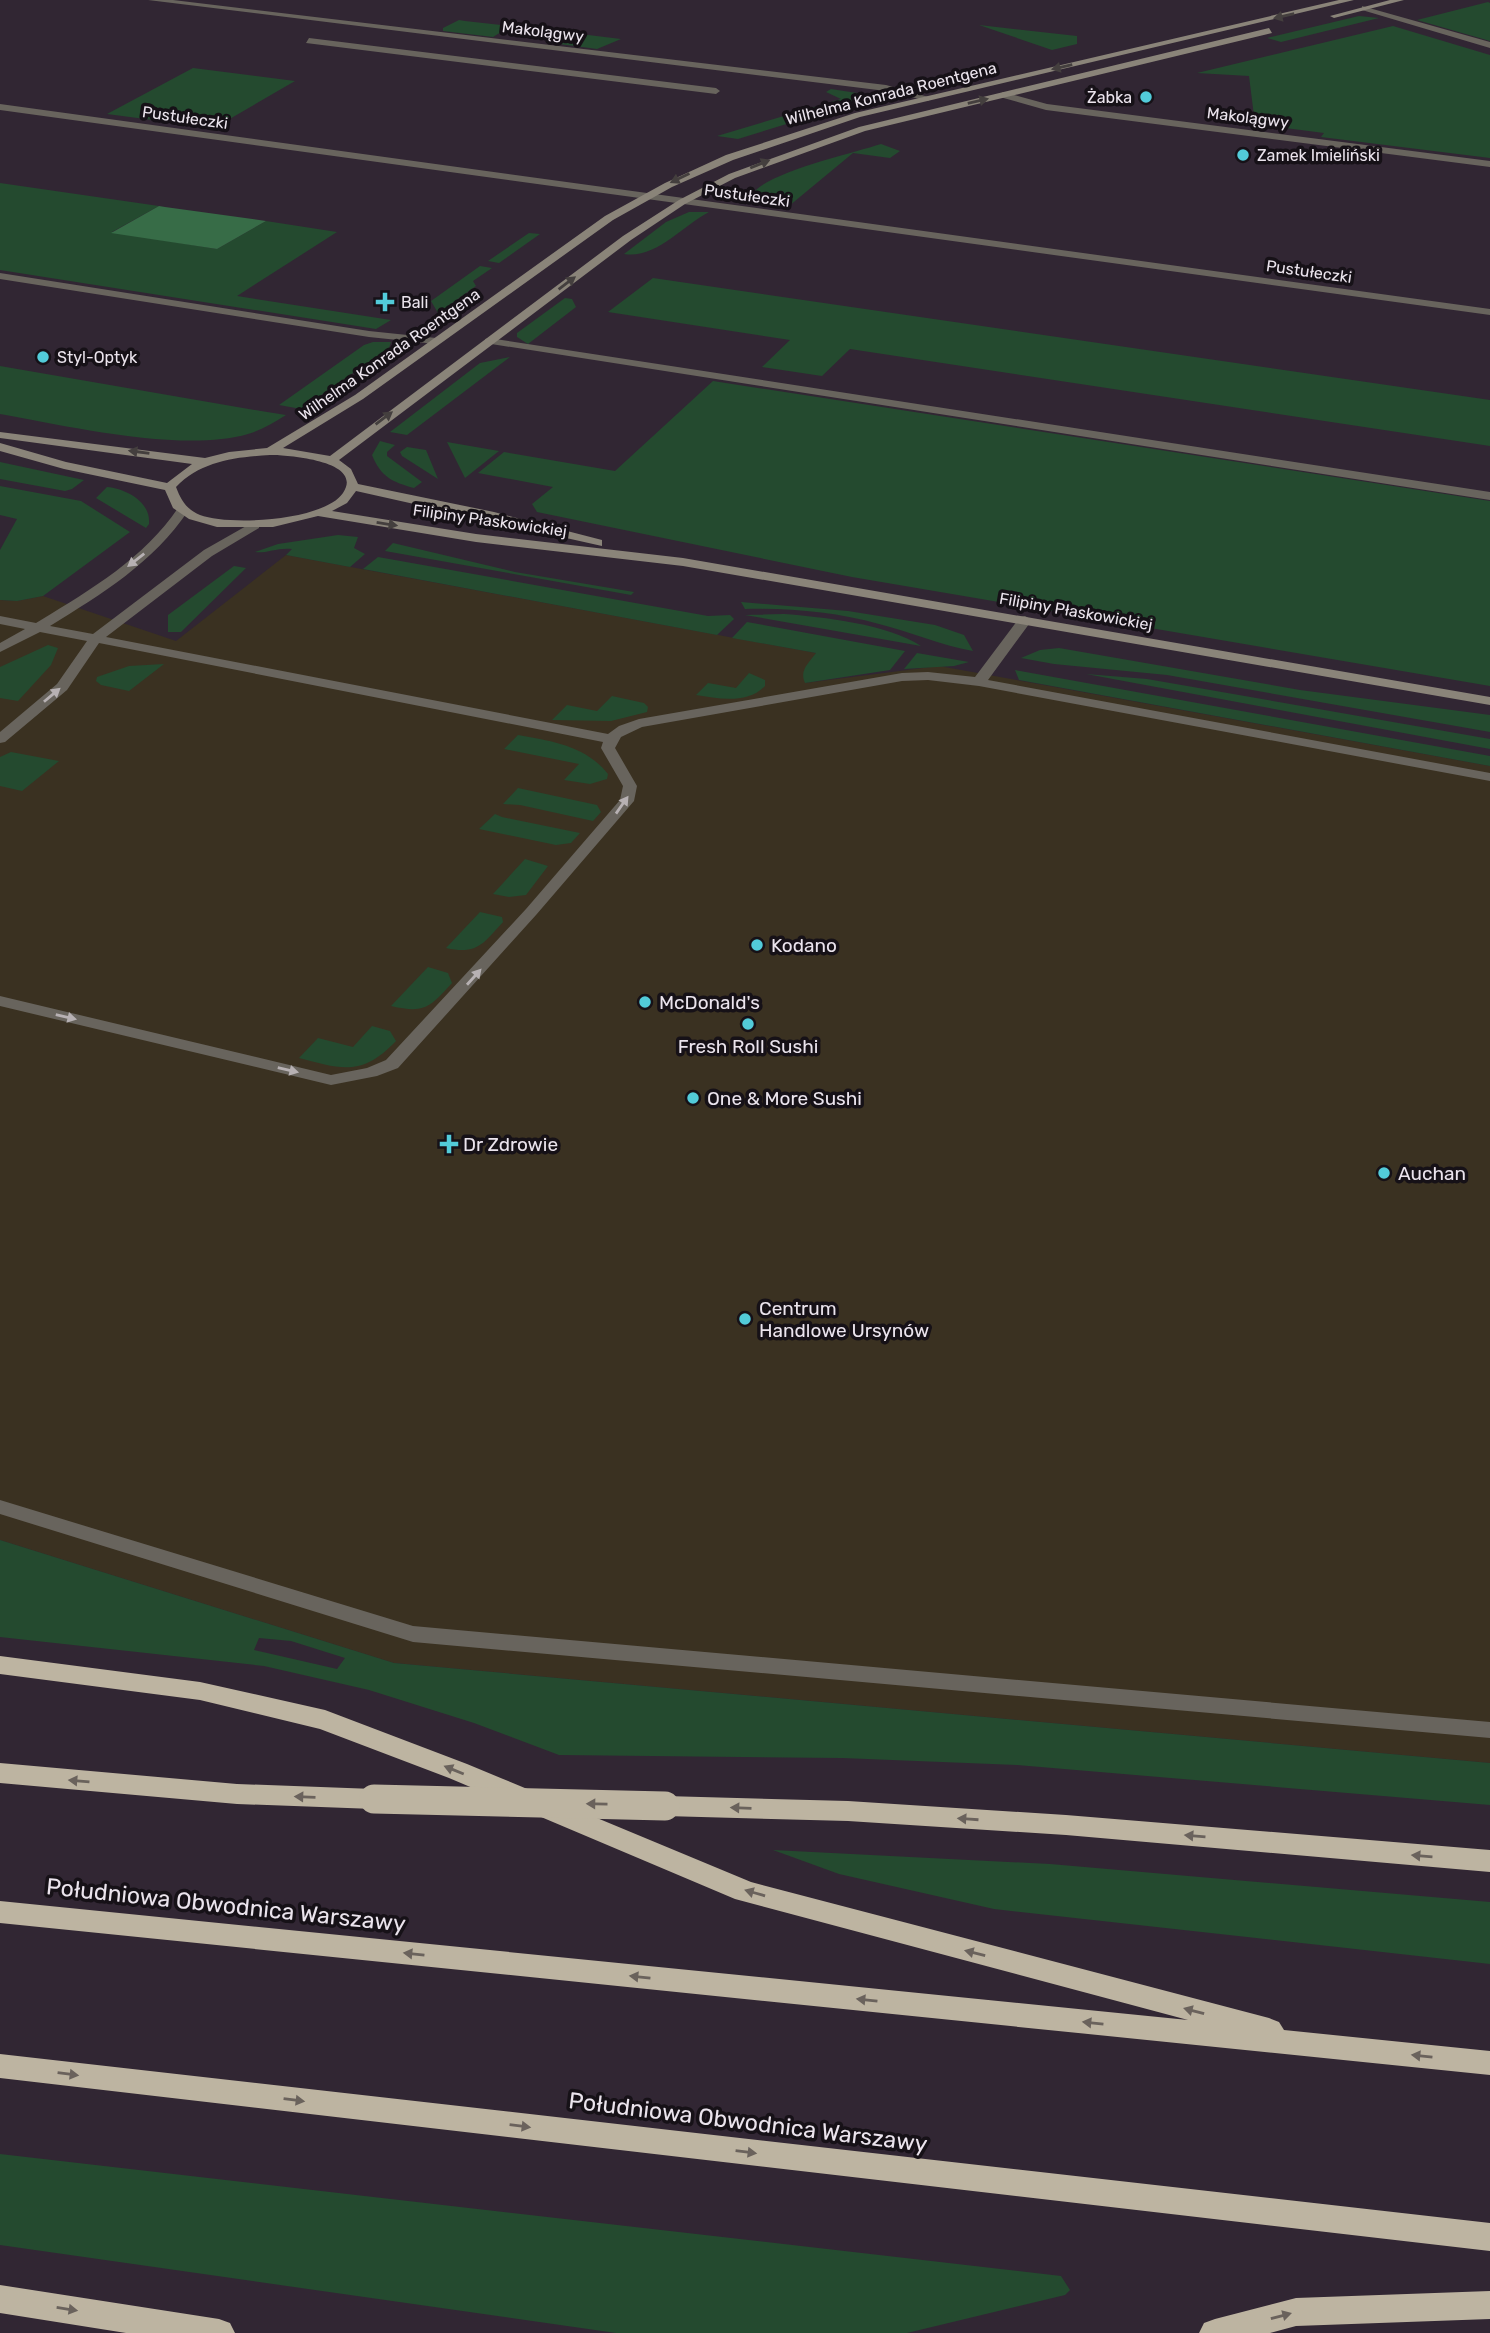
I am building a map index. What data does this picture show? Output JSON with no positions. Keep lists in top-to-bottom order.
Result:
{
  "streets": {
    "highway": ["Południowa Obwodnica Warszawy"],
    "street": [
      "Makolągwy",
      "Wilhelma Konrada Roentgena",
      "Pustułeczki",
      "Filipiny Płaskowickiej"
    ]
  },
  "crossings": [
    ["Makolągwy", "Wilhelma Konrada Roentgena"],
    ["Wilhelma Konrada Roentgena", "Pustułeczki"]
  ],
  "places": {
    "other": [
      "Żabka",
      "Zamek Imieliński",
      "Styl-Optyk",
      "Kodano",
      "McDonald's",
      "Fresh Roll Sushi",
      "One & More Sushi",
      "Auchan",
      "Centrum Handlowe Ursynów"
    ],
    "health": ["Bali", "Dr Zdrowie"]
  }
}
